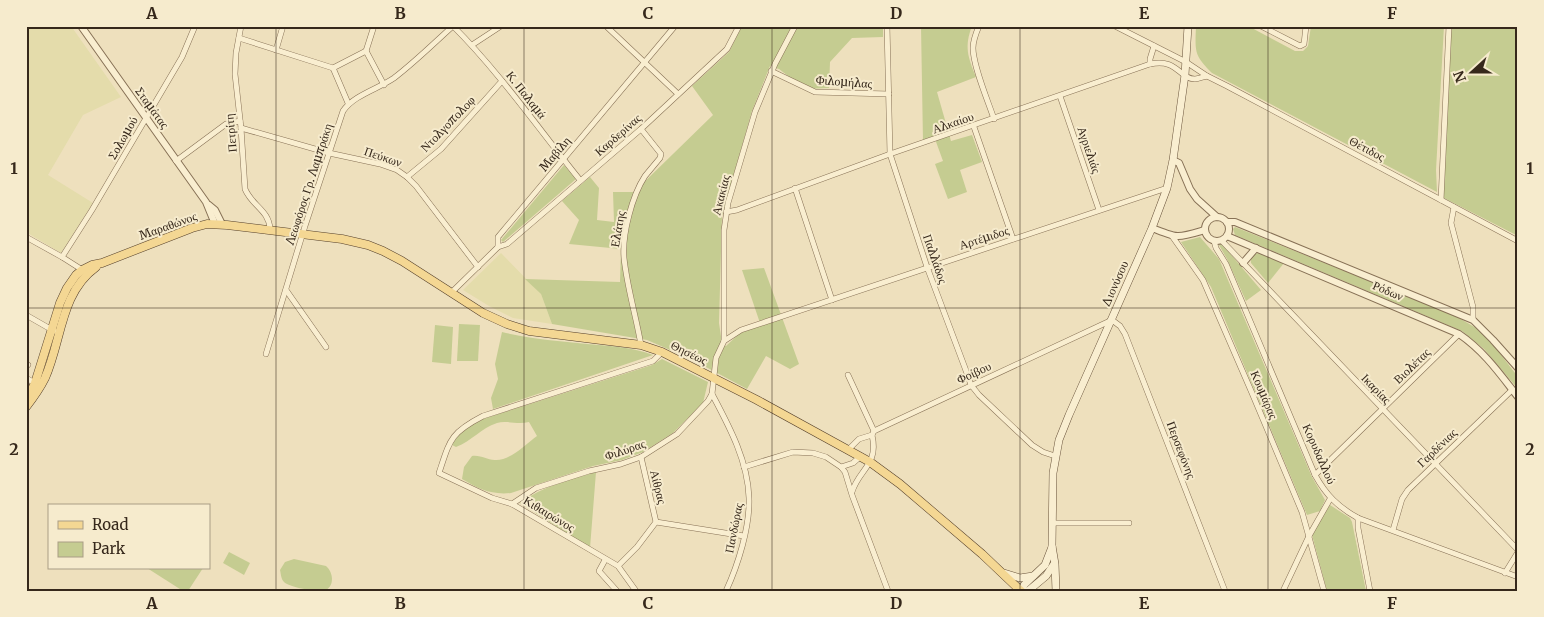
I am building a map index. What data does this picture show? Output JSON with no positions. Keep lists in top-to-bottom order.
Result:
{
  "streets": {
    "main road": ["Μαραθώνος", "Διονύσου", "Θησέως"],
    "street": [
      "Φιλομήλας",
      "Κ. Παλαμά",
      "Σταμάτας",
      "Αλκαίου",
      "Ντολγοπολοφ",
      "Πετρίτη",
      "Καρδερίνας",
      "Σολωμού",
      "Θέτιδος",
      "Αγριελιάς",
      "Μαβίλη",
      "Πεύκων",
      "Λεωφόρος Γρ. Λαμπράκη",
      "Ακακίας",
      "Ελάτης",
      "Αρτέμιδος",
      "Παλλάδος",
      "Ρόδων",
      "Βιολέτας",
      "Φοίβου",
      "Ικαρίας",
      "Κουμάρας",
      "Γαρδένιας",
      "Φιλύρας",
      "Περσεφόνης",
      "Κορυδαλλού",
      "Αίθρας",
      "Κιθαιρώνος",
      "Πανδώρας"
    ]
  },
  "crossings": [
    ["Φιλομήλας", "Ακακίας"],
    ["Φιλομήλας", "Παλλάδος"],
    ["Κ. Παλαμά", "Ντολγοπολοφ"],
    ["Κ. Παλαμά", "Καρδερίνας"],
    ["Κ. Παλαμά", "Μαβίλη"],
    ["Σταμάτας", "Σολωμού"],
    ["Σταμάτας", "Μαραθώνος"],
    ["Αλκαίου", "Θέτιδος"],
    ["Αλκαίου", "Αγριελιάς"],
    ["Αλκαίου", "Ακακίας"],
    ["Αλκαίου", "Παλλάδος"],
    ["Αλκαίου", "Διονύσου"],
    ["Ντολγοπολοφ", "Πεύκων"],
    ["Πετρίτη", "Πεύκων"],
    ["Πετρίτη", "Μαραθώνος"],
    ["Καρδερίνας", "Μαβίλη"],
    ["Καρδερίνας", "Ελάτης"],
    ["Θέτιδος", "Διονύσου"],
    ["Αγριελιάς", "Αρτέμιδος"],
    ["Μαβίλη", "Πεύκων"],
    ["Μαβίλη", "Θησέως"],
    ["Πεύκων", "Λεωφόρος Γρ. Λαμπράκη"],
    ["Λεωφόρος Γρ. Λαμπράκη", "Μαραθώνος"],
    ["Λεωφόρος Γρ. Λαμπράκη", "Θησέως"],
    ["Ακακίας", "Αρτέμιδος"],
    ["Ακακίας", "Θησέως"],
    ["Μαραθώνος", "Θησέως"],
    ["Ελάτης", "Θησέως"],
    ["Αρτέμιδος", "Παλλάδος"],
    ["Αρτέμιδος", "Διονύσου"],
    ["Παλλάδος", "Διονύσου"],
    ["Παλλάδος", "Φοίβου"],
    ["Διονύσου", "Θησέως"],
    ["Διονύσου", "Φοίβου"],
    ["Διονύσου", "Περσεφόνης"],
    ["Ρόδων", "Βιολέτας"],
    ["Ρόδων", "Ικαρίας"],
    ["Ρόδων", "Γαρδένιας"],
    ["Ρόδων", "Κορυδαλλού"],
    ["Θησέως", "Φοίβου"],
    ["Θησέως", "Κιθαιρώνος"],
    ["Βιολέτας", "Ικαρίας"],
    ["Βιολέτας", "Κορυδαλλού"],
    ["Φοίβου", "Περσεφόνης"],
    ["Ικαρίας", "Γαρδένιας"],
    ["Ικαρίας", "Κορυδαλλού"],
    ["Γαρδένιας", "Κορυδαλλού"],
    ["Φιλύρας", "Αίθρας"],
    ["Φιλύρας", "Κιθαιρώνος"],
    ["Φιλύρας", "Πανδώρας"],
    ["Αίθρας", "Κιθαιρώνος"]
  ],
  "legend": ["Road", "Park"],
  "north": "left",
  "grid": {
    "columns": [
      "A",
      "B",
      "C",
      "D",
      "E",
      "F"
    ],
    "rows": ["1", "2"]
  }
}
